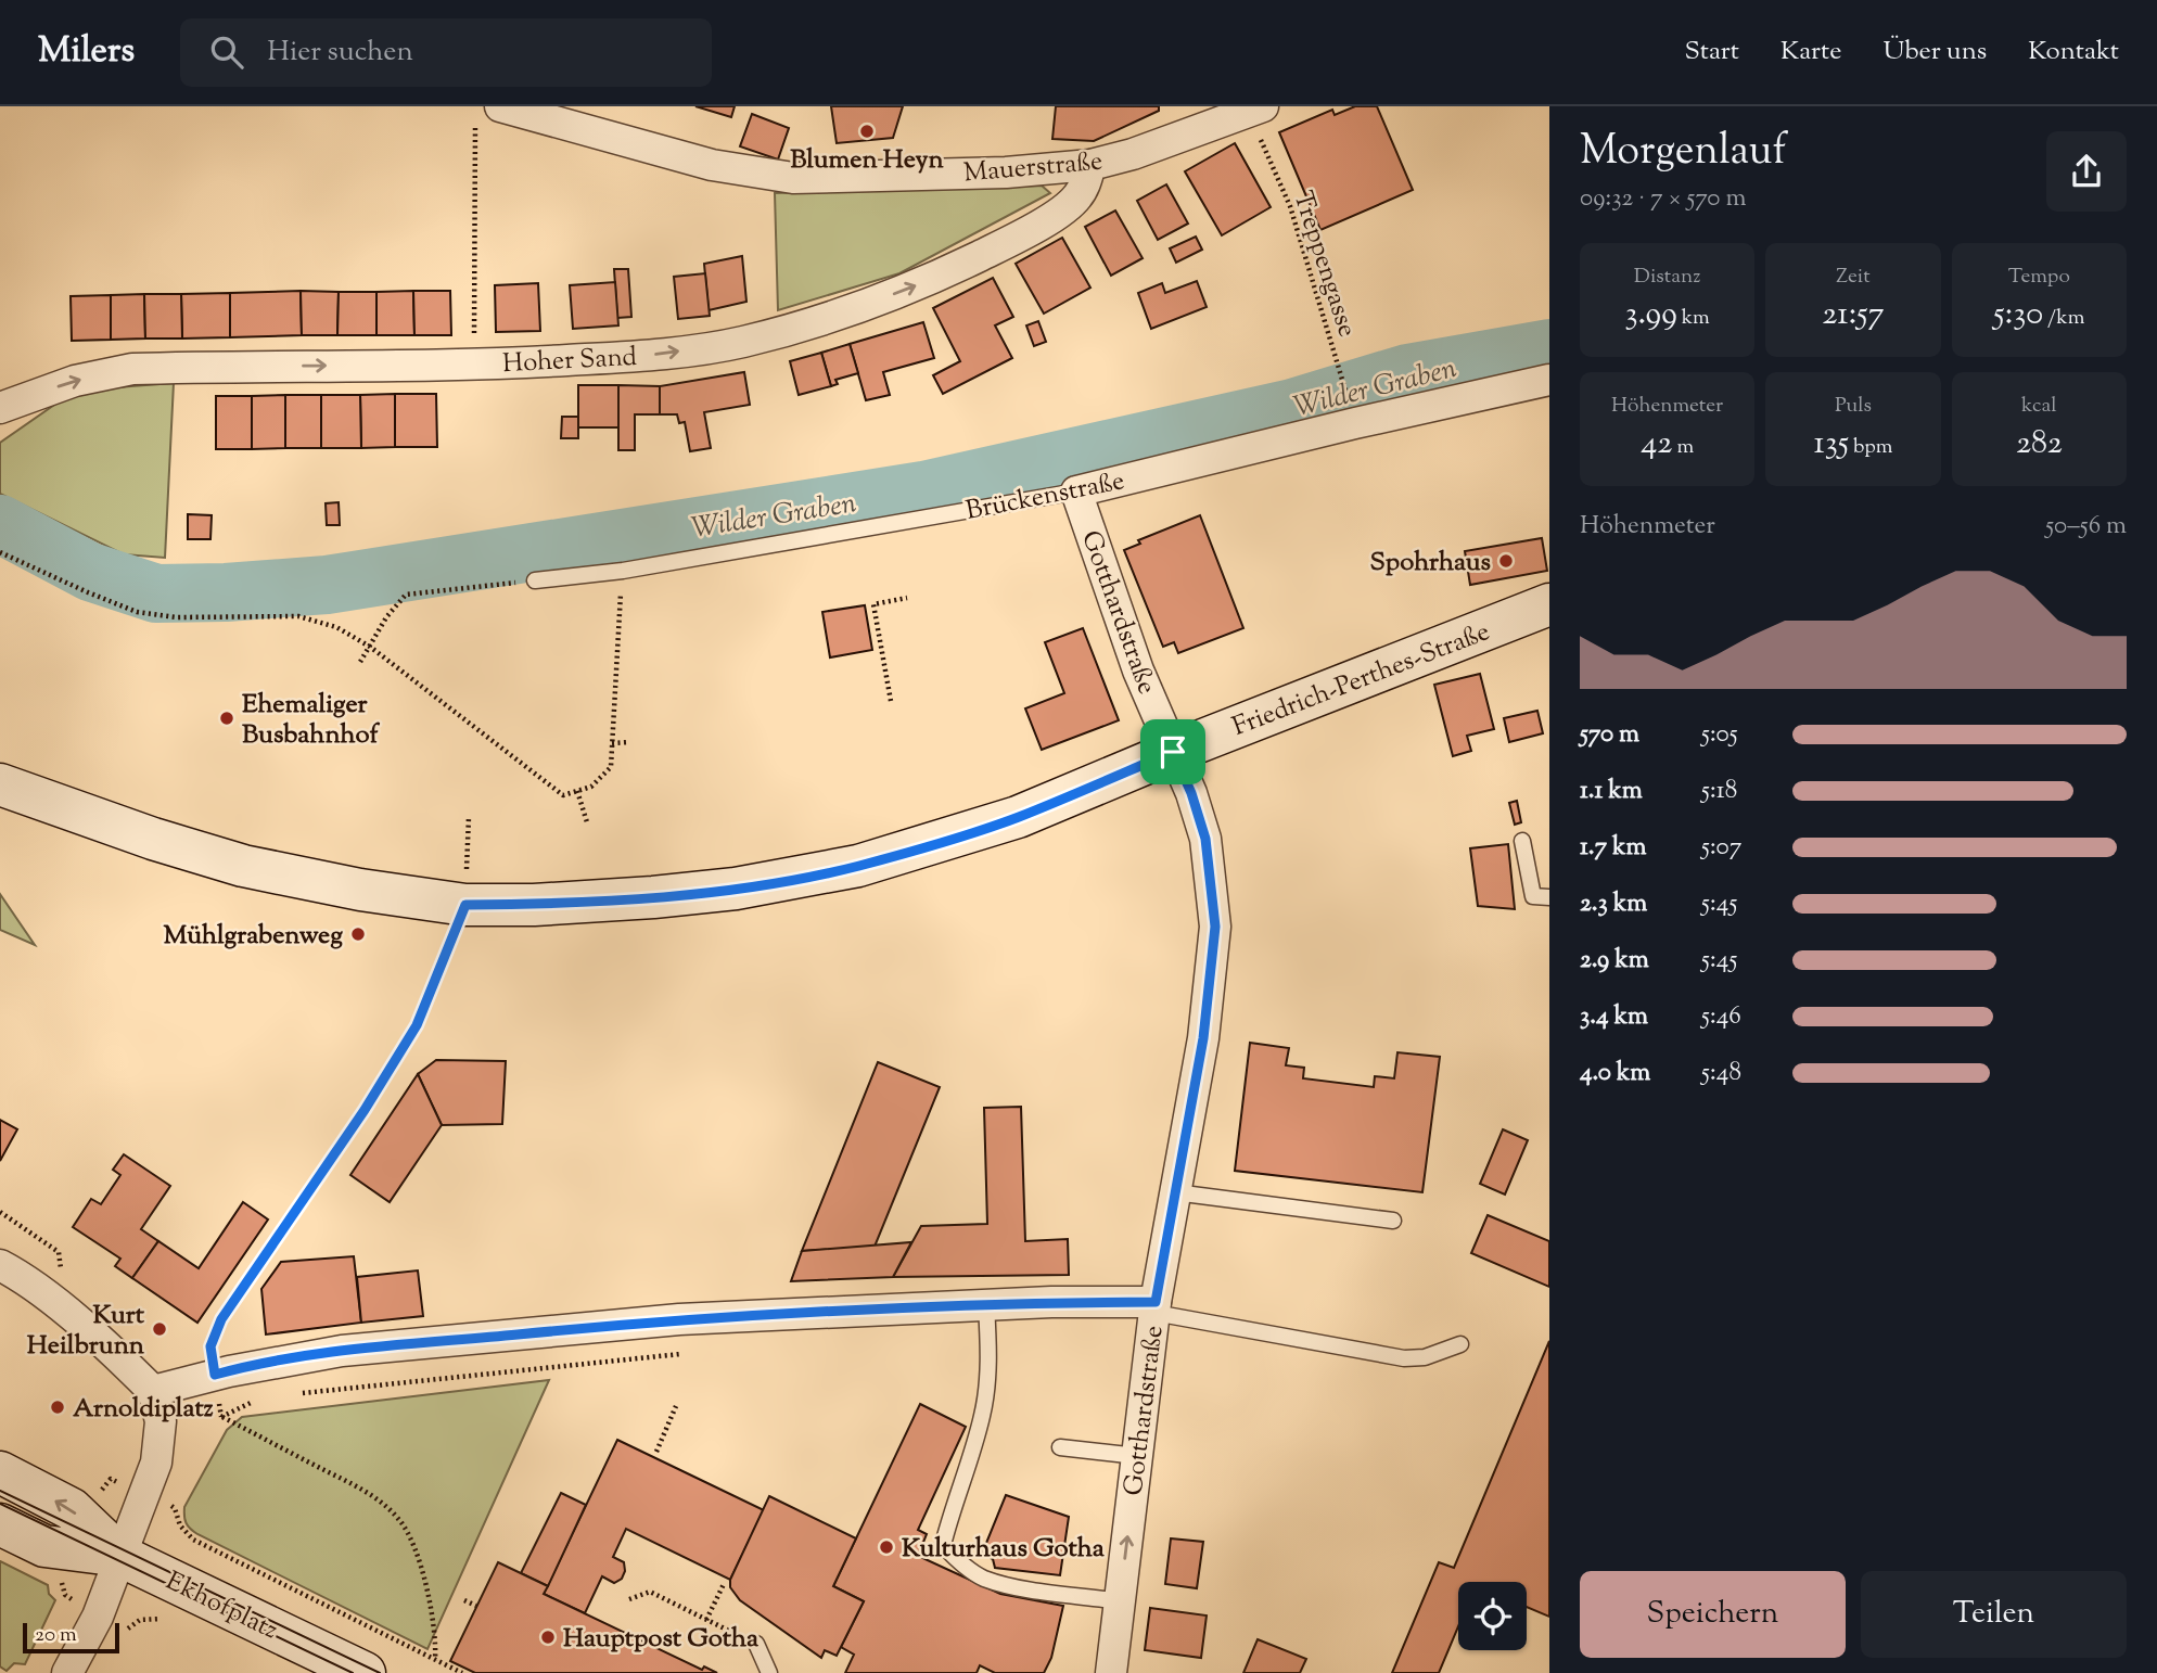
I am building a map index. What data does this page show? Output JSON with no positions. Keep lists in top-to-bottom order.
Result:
{
  "streets": {
    "street": [
      "Mauerstraße",
      "Hoher Sand",
      "Brückenstraße",
      "Gotthardstraße",
      "Friedrich-Perthes-Straße",
      "Ekhofplatz"
    ],
    "path": ["Treppengasse"]
  },
  "crossings": [
    ["Mauerstraße", "Treppengasse"],
    ["Mauerstraße", "Hoher Sand"],
    ["Brückenstraße", "Gotthardstraße"],
    ["Gotthardstraße", "Friedrich-Perthes-Straße"]
  ],
  "one_way": ["Hoher Sand"],
  "water": ["Wilder Graben"],
  "places": [
    "Blumen Heyn",
    "Spohrhaus",
    "Ehemaliger Busbahnhof",
    "Mühlgrabenweg",
    "Kurt Heilbrunn",
    "Arnoldiplatz",
    "Kulturhaus Gotha",
    "Hauptpost Gotha"
  ],
  "scale_bar": "20 m",
  "page": {
    "header": "Milers",
    "search": "Hier suchen",
    "nav": [
      "Start",
      "Karte",
      "Über uns",
      "Kontakt"
    ],
    "heading": ["Morgenlauf", "09:32 · 7 × 570 m"],
    "stats": [
      ["Distanz", "3.99 km"],
      ["Zeit", "21:57"],
      ["Tempo", "5:30 /km"],
      ["Höhenmeter", "42 m"],
      ["Puls", "135 bpm"],
      ["kcal", "282"]
    ],
    "chart": ["Höhenmeter", "50–56 m"],
    "list": [
      {
        "name": "570 m",
        "note": "5:05"
      },
      {
        "name": "1.1 km",
        "note": "5:18"
      },
      {
        "name": "1.7 km",
        "note": "5:07"
      },
      {
        "name": "2.3 km",
        "note": "5:45"
      },
      {
        "name": "2.9 km",
        "note": "5:45"
      },
      {
        "name": "3.4 km",
        "note": "5:46"
      },
      {
        "name": "4.0 km",
        "note": "5:48"
      }
    ],
    "buttons": ["Speichern", "Teilen"],
    "scale": "20 m"
  }
}
